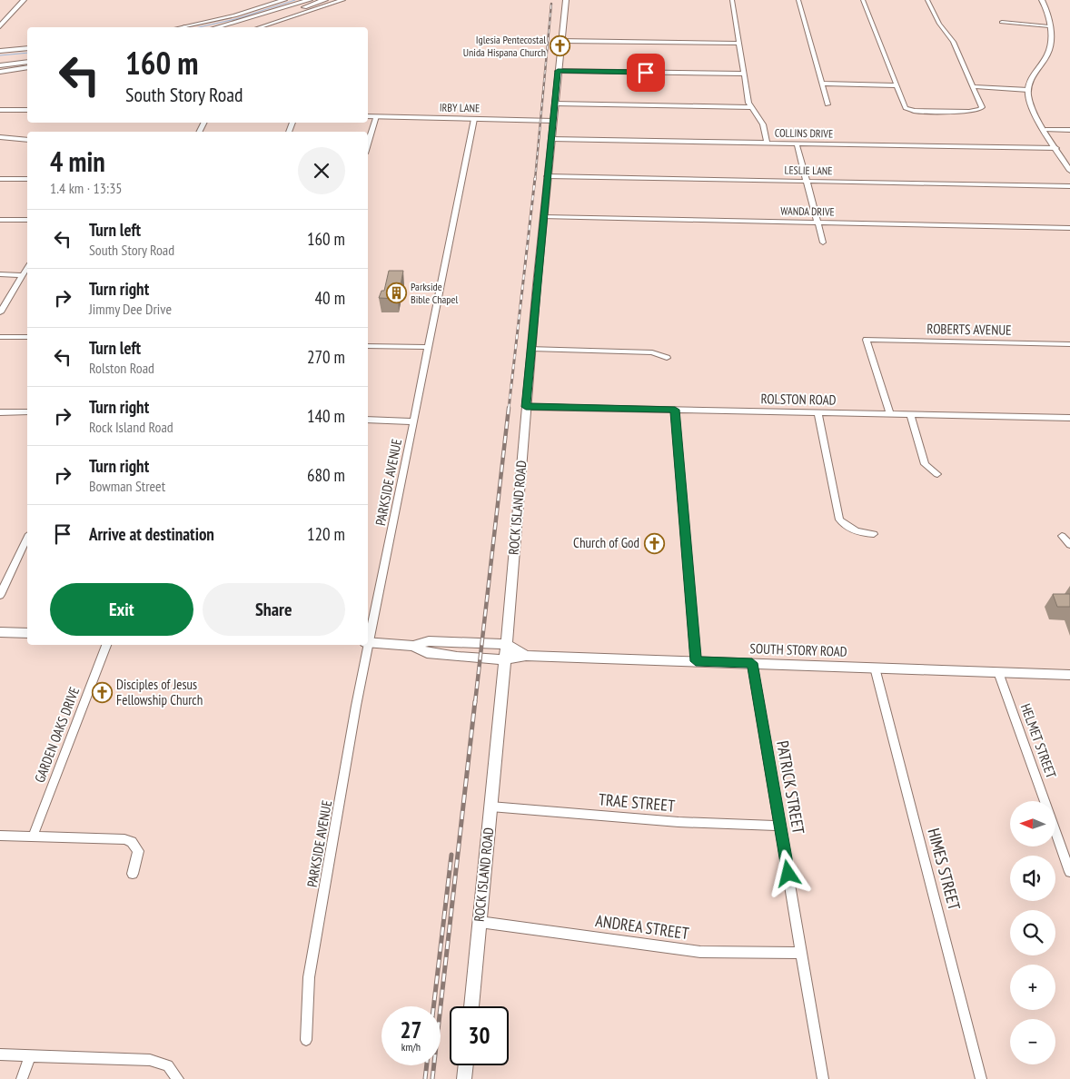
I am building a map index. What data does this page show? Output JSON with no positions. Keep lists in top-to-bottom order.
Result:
{
  "streets": {
    "main road": ["ROCK ISLAND ROAD", "SOUTH STORY ROAD"],
    "street": [
      "IRBY LANE",
      "COLLINS DRIVE",
      "LESLIE LANE",
      "WANDA DRIVE",
      "ROBERTS AVENUE",
      "ROLSTON ROAD",
      "PARKSIDE AVENUE",
      "GARDEN OAKS DRIVE",
      "HELMET STREET",
      "PATRICK STREET",
      "TRAE STREET",
      "HIMES STREET",
      "ANDREA STREET"
    ]
  },
  "crossings": [
    ["IRBY LANE", "PARKSIDE AVENUE"],
    ["IRBY LANE", "ROCK ISLAND ROAD"],
    ["COLLINS DRIVE", "ROCK ISLAND ROAD"],
    ["LESLIE LANE", "ROCK ISLAND ROAD"],
    ["WANDA DRIVE", "ROCK ISLAND ROAD"],
    ["ROBERTS AVENUE", "ROLSTON ROAD"],
    ["ROLSTON ROAD", "ROCK ISLAND ROAD"],
    ["ROCK ISLAND ROAD", "SOUTH STORY ROAD"],
    ["ROCK ISLAND ROAD", "TRAE STREET"],
    ["ROCK ISLAND ROAD", "ANDREA STREET"],
    ["SOUTH STORY ROAD", "HELMET STREET"],
    ["SOUTH STORY ROAD", "PATRICK STREET"],
    ["SOUTH STORY ROAD", "HIMES STREET"],
    ["PATRICK STREET", "TRAE STREET"],
    ["PATRICK STREET", "ANDREA STREET"]
  ],
  "places": {
    "church": ["Iglesia Pentecostal Unida Hispana Church", "Church of God", "Disciples of Jesus Fellowship Church"],
    "building": ["Parkside Bible Chapel"]
  },
  "north": "left",
  "page": {
    "turn": ["160 m", "South Story Road"],
    "heading": ["4 min", "1.4 km · 13:35"],
    "list": [
      {
        "name": "Turn left",
        "note": "South Story Road",
        "value": "160 m"
      },
      {
        "name": "Turn right",
        "note": "Jimmy Dee Drive",
        "value": "40 m"
      },
      {
        "name": "Turn left",
        "note": "Rolston Road",
        "value": "270 m"
      },
      {
        "name": "Turn right",
        "note": "Rock Island Road",
        "value": "140 m"
      },
      {
        "name": "Turn right",
        "note": "Bowman Street",
        "value": "680 m"
      },
      {
        "name": "Arrive at destination",
        "value": "120 m"
      }
    ],
    "buttons": ["Exit", "Share"],
    "map_buttons": ["+", "−"],
    "speed": "27 km/h",
    "limit": "30"
  }
}
